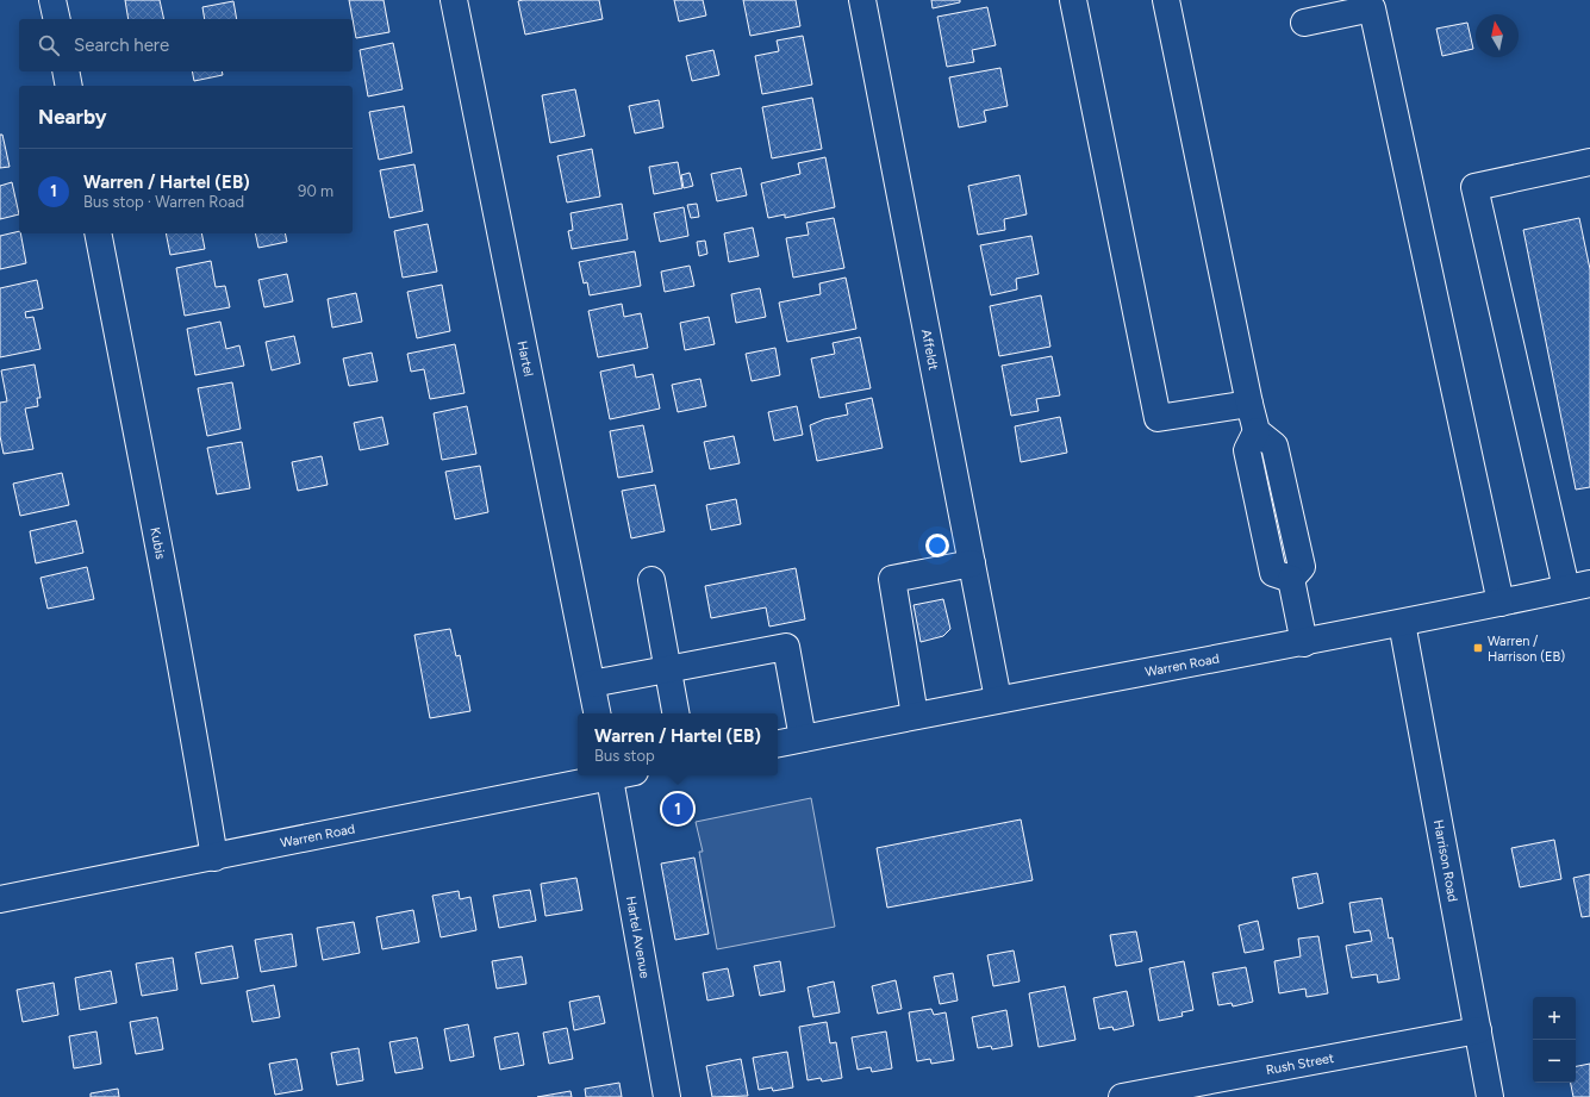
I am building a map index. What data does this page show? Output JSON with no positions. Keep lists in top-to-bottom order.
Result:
{
  "streets": {
    "street": [
      "Affeldt",
      "Hartel",
      "Kubis",
      "Warren Road",
      "Harrison Road",
      "Hartel Avenue",
      "Rush Street"
    ]
  },
  "crossings": [
    ["Affeldt", "Warren Road"],
    ["Kubis", "Warren Road"],
    ["Warren Road", "Harrison Road"],
    ["Harrison Road", "Rush Street"]
  ],
  "places": {
    "transit": ["Warren / Harrison (EB)"]
  },
  "north": "top",
  "page": {
    "search": "Search here",
    "heading": "Nearby",
    "list": [
      {
        "mark": "1",
        "name": "Warren / Hartel (EB)",
        "note": "Bus stop · Warren Road",
        "value": "90 m"
      }
    ],
    "popup": ["Warren / Hartel (EB)", "Bus stop"],
    "pins": "1",
    "map_buttons": ["+", "−"]
  }
}
